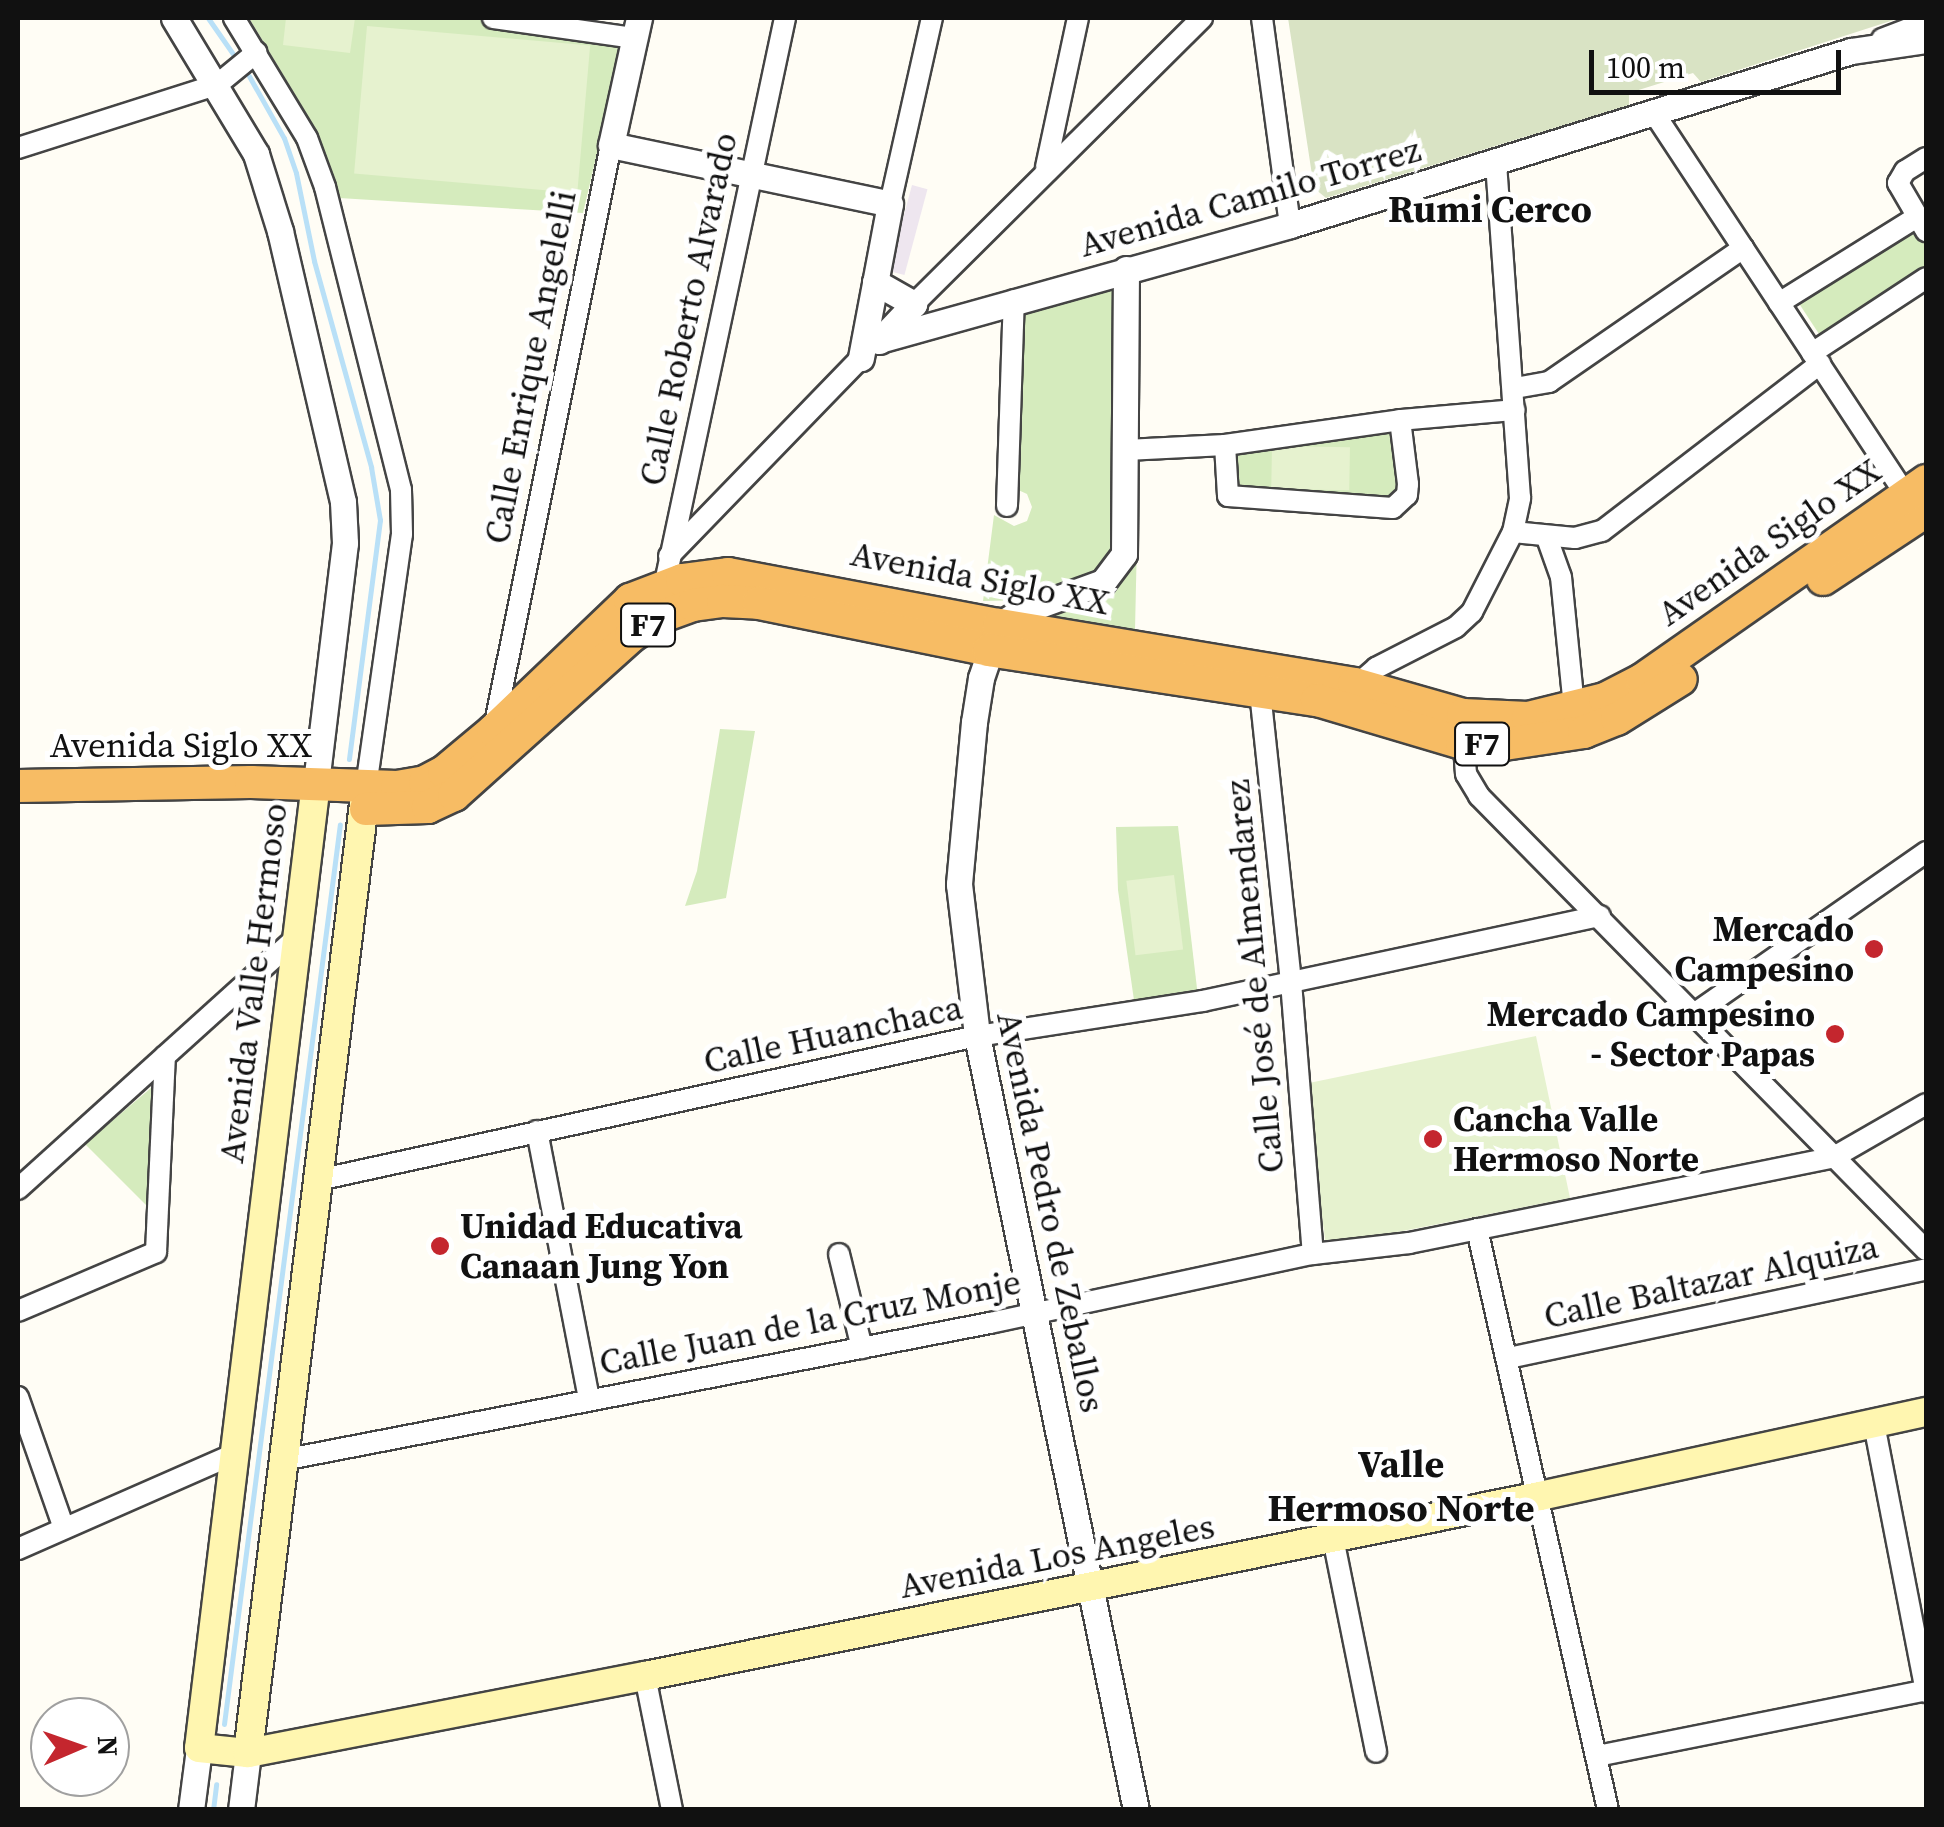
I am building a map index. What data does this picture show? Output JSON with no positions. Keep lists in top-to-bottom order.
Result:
{
  "streets": {
    "highway": ["Avenida Siglo XX", "F7"],
    "main road": ["Avenida Valle Hermoso", "Avenida Los Angeles"],
    "street": [
      "Avenida Camilo Torrez",
      "Calle Roberto Alvarado",
      "Calle Enrique Angelelli",
      "Calle José de Almendarez",
      "Calle Huanchaca",
      "Avenida Pedro de Zeballos",
      "Calle Baltazar Alquiza",
      "Calle Juan de la Cruz Monje"
    ]
  },
  "crossings": [
    ["Calle Roberto Alvarado", "Avenida Siglo XX"],
    ["Calle Enrique Angelelli", "Avenida Siglo XX"],
    ["Avenida Siglo XX", "Calle José de Almendarez"],
    ["Avenida Siglo XX", "Avenida Valle Hermoso"],
    ["Avenida Siglo XX", "Avenida Pedro de Zeballos"],
    ["Calle José de Almendarez", "Calle Huanchaca"],
    ["Calle José de Almendarez", "Calle Juan de la Cruz Monje"],
    ["Avenida Valle Hermoso", "Avenida Los Angeles"],
    ["Calle Huanchaca", "Avenida Pedro de Zeballos"],
    ["Avenida Pedro de Zeballos", "Calle Juan de la Cruz Monje"],
    ["Avenida Pedro de Zeballos", "Avenida Los Angeles"]
  ],
  "districts": ["Rumi Cerco", "Valle Hermoso Norte"],
  "places": [
    "Mercado Campesino",
    "Mercado Campesino - Sector Papas",
    "Cancha Valle Hermoso Norte",
    "Unidad Educativa Canaan Jung Yon"
  ],
  "scale_bar": "100 m",
  "north": "right"
}
